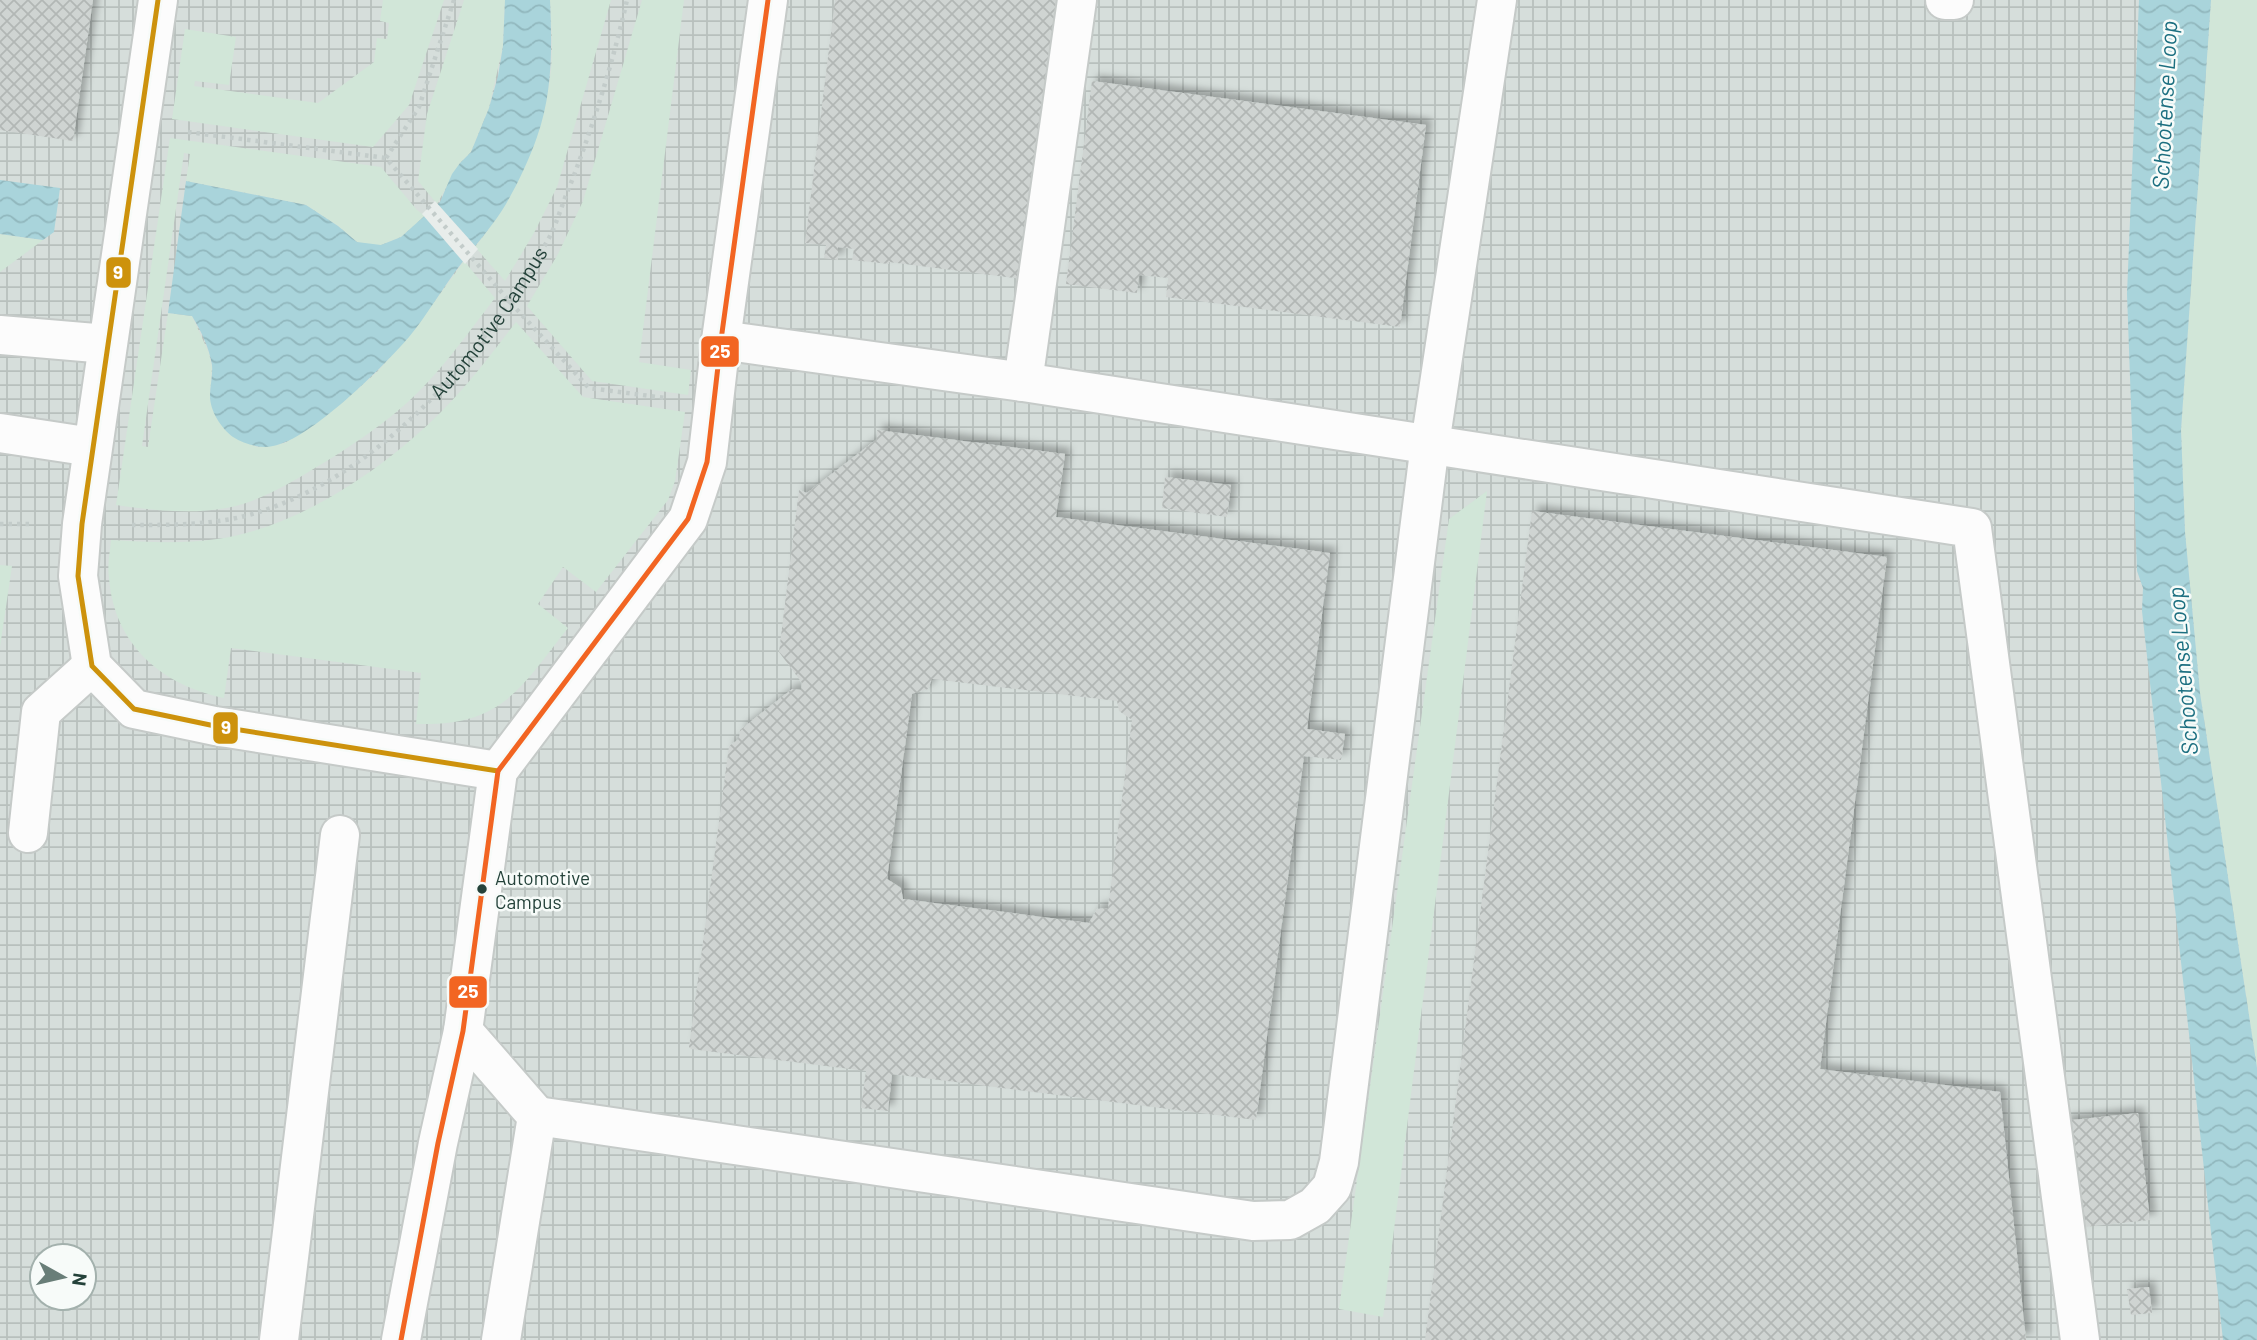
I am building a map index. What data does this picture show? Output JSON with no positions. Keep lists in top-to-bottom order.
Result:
{
  "streets": {
    "path": ["Automotive Campus"]
  },
  "water": ["Schootense Loop"],
  "places": ["Automotive Campus"],
  "lines": ["transit line 9", "transit line 25"],
  "north": "right"
}
